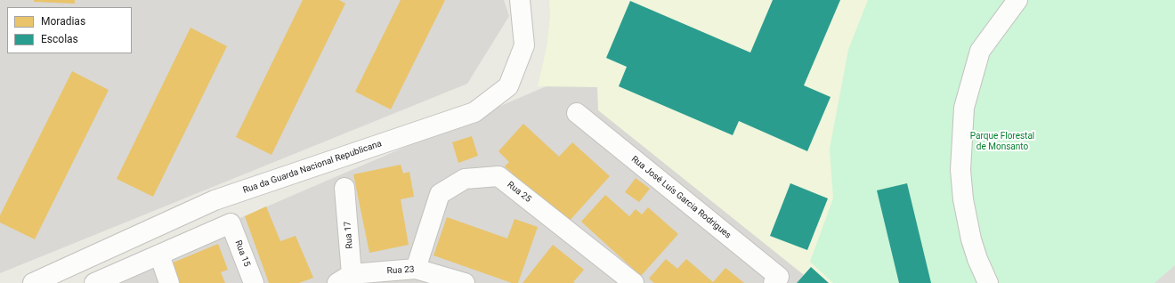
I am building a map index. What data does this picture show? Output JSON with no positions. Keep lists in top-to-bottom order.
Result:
{
  "streets": {
    "street": [
      "Rua da Guarda Nacional Republicana",
      "Rua 25",
      "Rua José Luís Garcia Rodrigues",
      "Rua 17",
      "Rua 15",
      "Rua 23"
    ]
  },
  "crossings": [
    ["Rua 25", "Rua 23"],
    ["Rua 17", "Rua 23"]
  ],
  "parks": ["Parque Florestal de Monsanto"],
  "legend": ["Moradias", "Escolas"]
}
